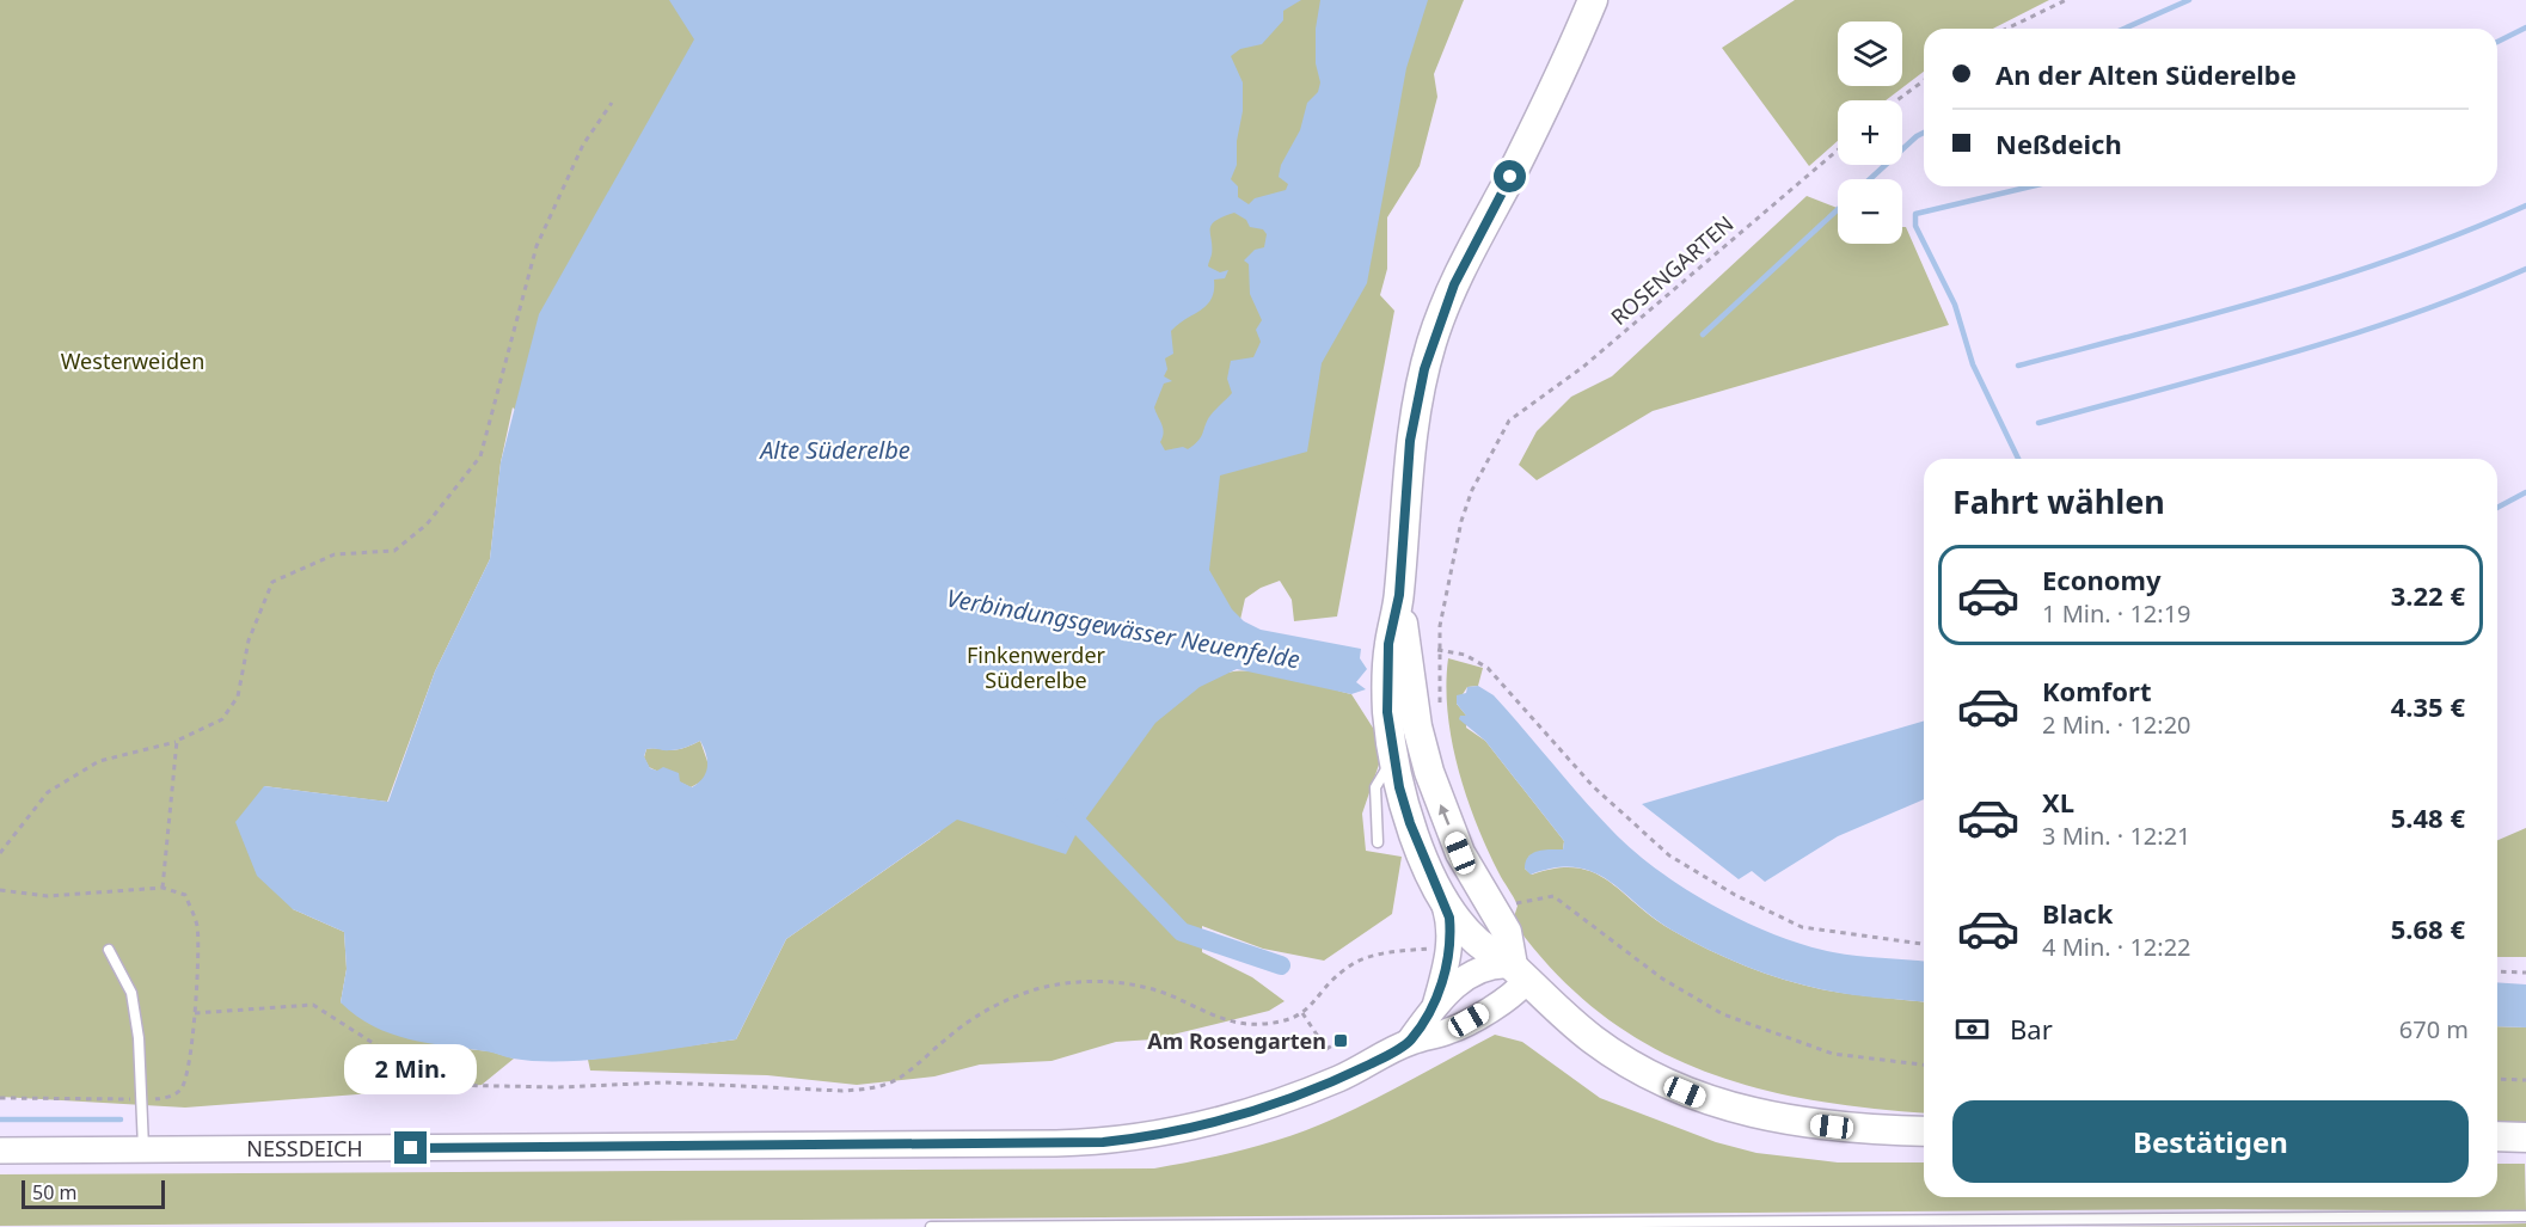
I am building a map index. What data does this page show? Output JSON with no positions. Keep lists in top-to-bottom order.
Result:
{
  "streets": {
    "street": ["NESSDEICH"],
    "path": ["ROSENGARTEN"]
  },
  "water": ["Alte Süderelbe", "Verbindungsgewässer Neuenfelde"],
  "parks": ["Westerweiden", "Finkenwerder Süderelbe"],
  "places": {
    "transit": ["Am Rosengarten"]
  },
  "scale_bar": "50 m",
  "page": {
    "map_buttons": ["+", "−"],
    "banner": ["An der Alten Süderelbe", "Neßdeich"],
    "heading": "Fahrt wählen",
    "list": [
      {
        "name": "Economy",
        "note": "1 Min. · 12:19",
        "value": "3.22 €"
      },
      {
        "name": "Komfort",
        "note": "2 Min. · 12:20",
        "value": "4.35 €"
      },
      {
        "name": "XL",
        "note": "3 Min. · 12:21",
        "value": "5.48 €"
      },
      {
        "name": "Black",
        "note": "4 Min. · 12:22",
        "value": "5.68 €"
      }
    ],
    "pay": ["Bar", "670 m"],
    "bubble": "2 Min.",
    "buttons": "Bestätigen",
    "scale": "50 m"
  }
}
